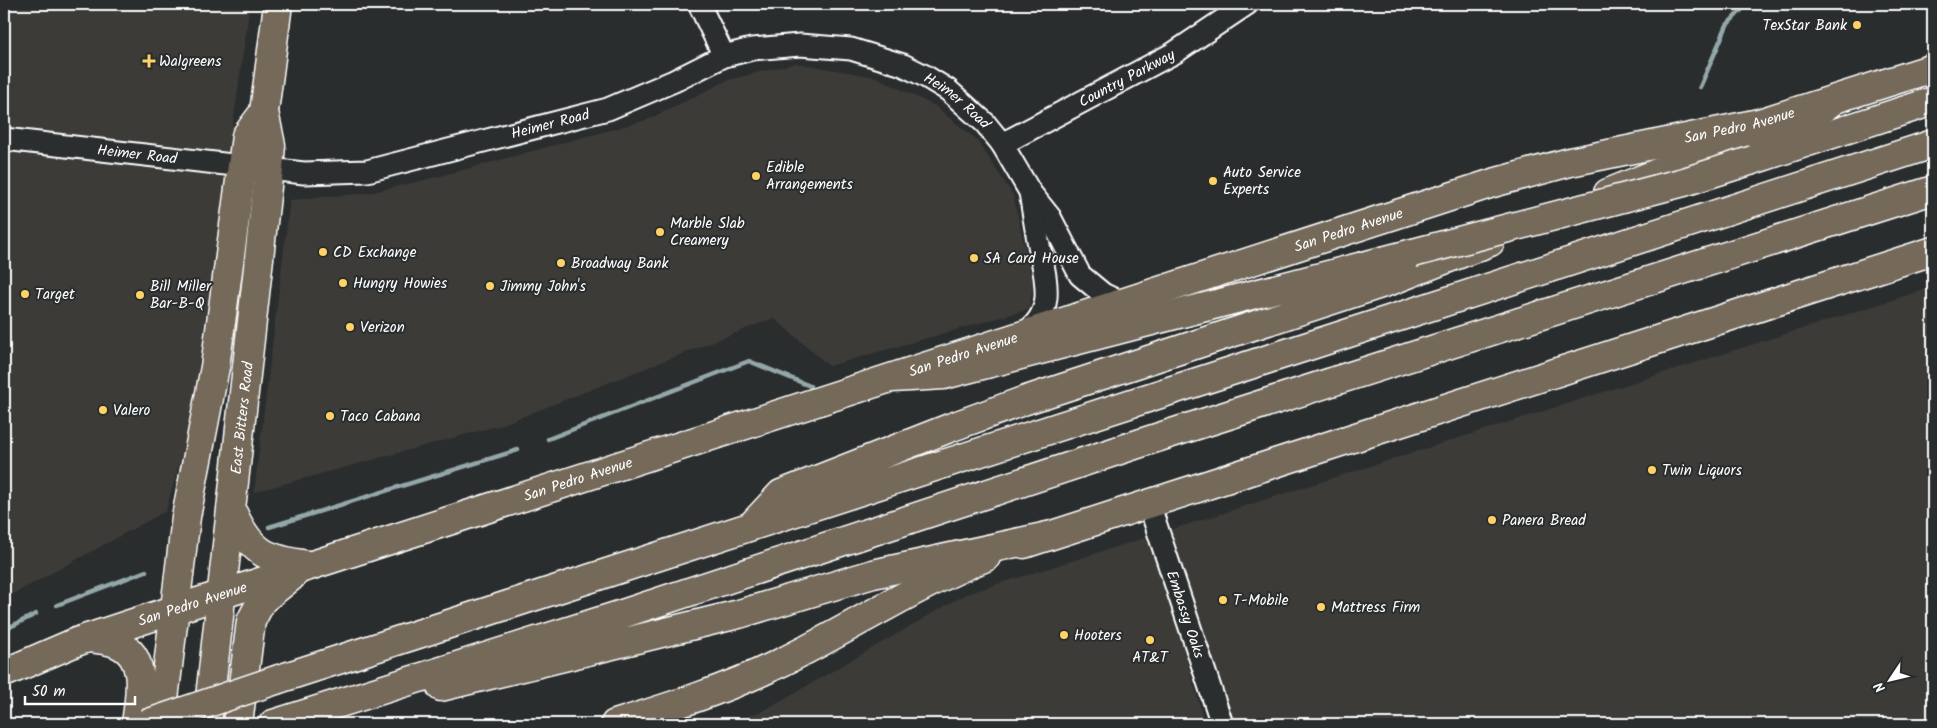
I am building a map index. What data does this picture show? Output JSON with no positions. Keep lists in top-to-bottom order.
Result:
{
  "streets": {
    "main road": ["San Pedro Avenue", "East Bitters Road"],
    "street": ["Country Parkway", "Heimer Road", "Embassy Oaks"]
  },
  "crossings": [
    ["Country Parkway", "Heimer Road"],
    ["Heimer Road", "San Pedro Avenue"],
    ["Heimer Road", "East Bitters Road"],
    ["San Pedro Avenue", "East Bitters Road"]
  ],
  "places": {
    "other": [
      "TexStar Bank",
      "Edible Arrangements",
      "Auto Service Experts",
      "Marble Slab Creamery",
      "CD Exchange",
      "SA Card House",
      "Broadway Bank",
      "Hungry Howies",
      "Jimmy John's",
      "Target",
      "Bill Miller Bar-B-Q",
      "Verizon",
      "Valero",
      "Taco Cabana",
      "Twin Liquors",
      "Panera Bread",
      "T-Mobile",
      "Mattress Firm",
      "Hooters",
      "AT&T"
    ],
    "health": ["Walgreens"]
  },
  "scale_bar": "50 m",
  "north": "bottom left"
}
